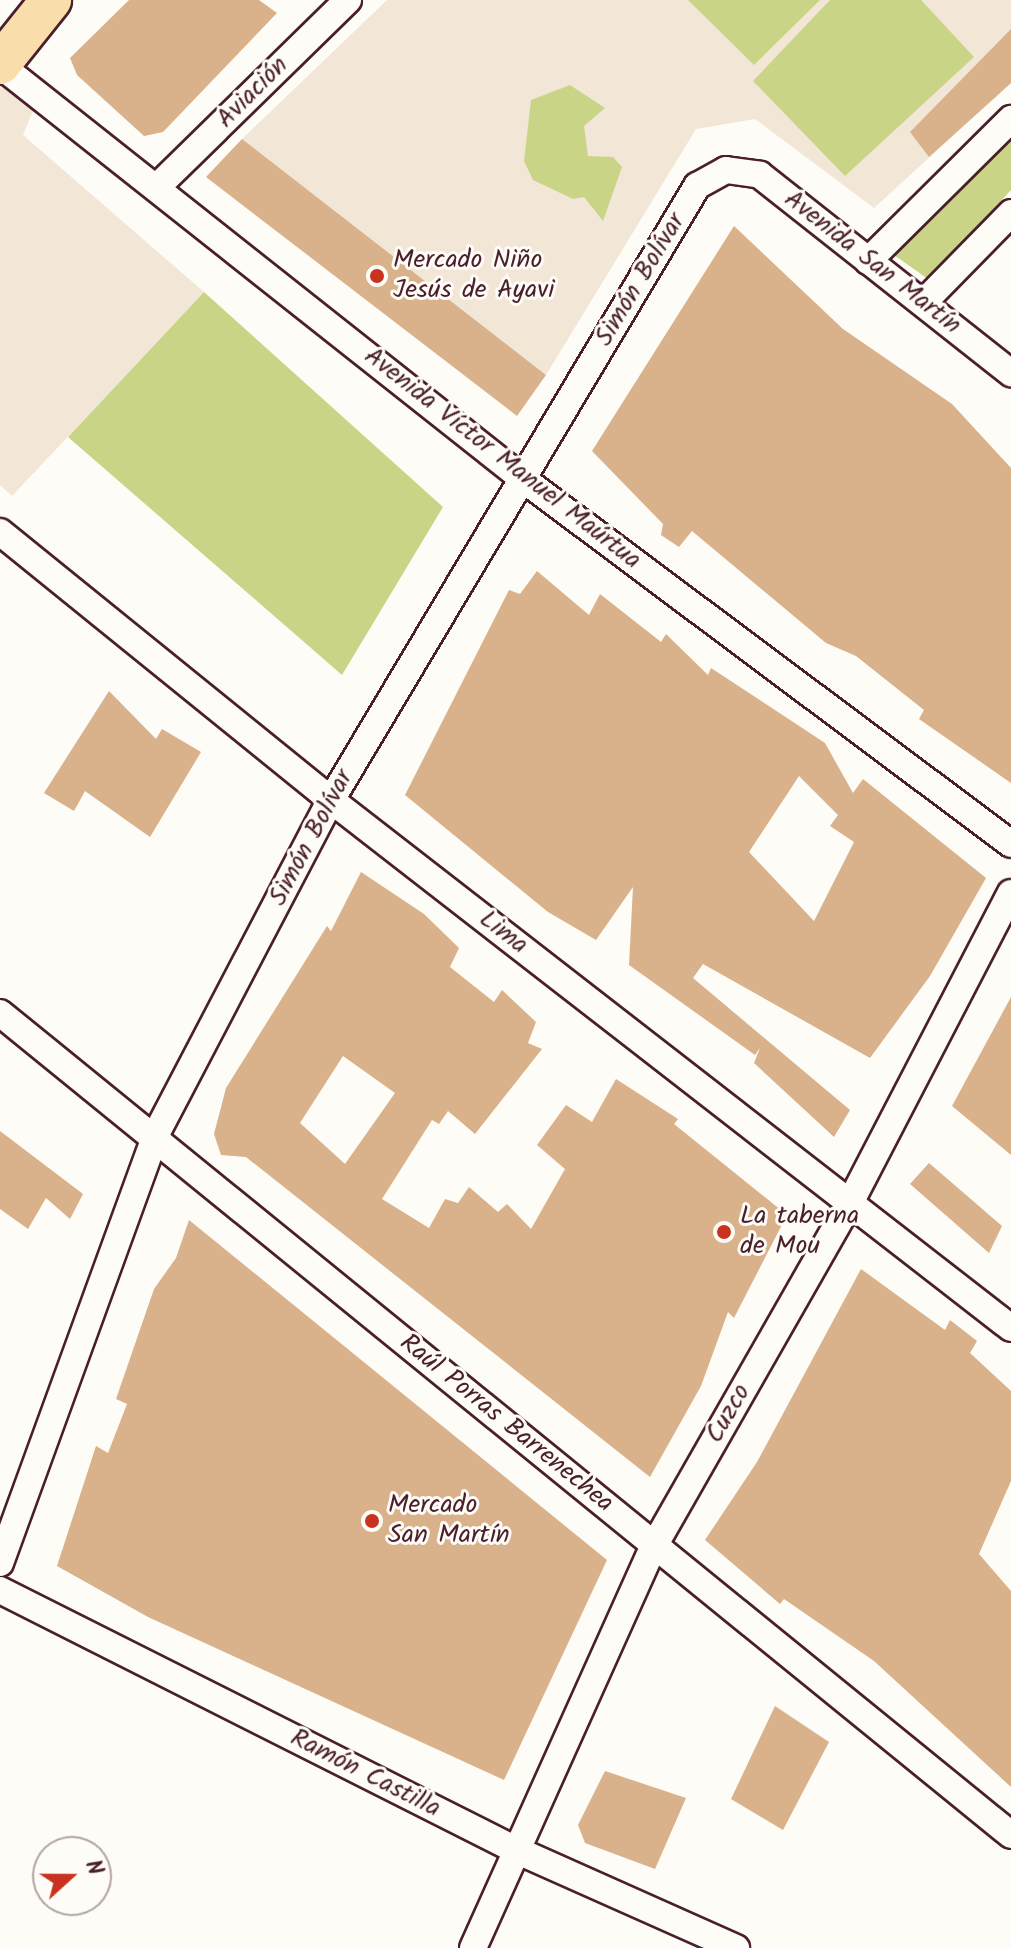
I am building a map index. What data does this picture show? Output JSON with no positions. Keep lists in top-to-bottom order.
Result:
{
  "streets": {
    "street": [
      "Aviación",
      "Avenida San Martín",
      "Simón Bolívar",
      "Avenida Víctor Manuel Maúrtua",
      "Lima",
      "Cuzco",
      "Raúl Porras Barrenechea",
      "Ramón Castilla"
    ]
  },
  "crossings": [
    ["Aviación", "Avenida Víctor Manuel Maúrtua"],
    ["Avenida San Martín", "Simón Bolívar"],
    ["Simón Bolívar", "Avenida Víctor Manuel Maúrtua"],
    ["Simón Bolívar", "Lima"],
    ["Simón Bolívar", "Raúl Porras Barrenechea"],
    ["Lima", "Cuzco"],
    ["Cuzco", "Raúl Porras Barrenechea"],
    ["Cuzco", "Ramón Castilla"]
  ],
  "places": ["Mercado Niño Jesús de Ayavi", "La taberna de Mou", "Mercado San Martín"],
  "north": "right"
}
